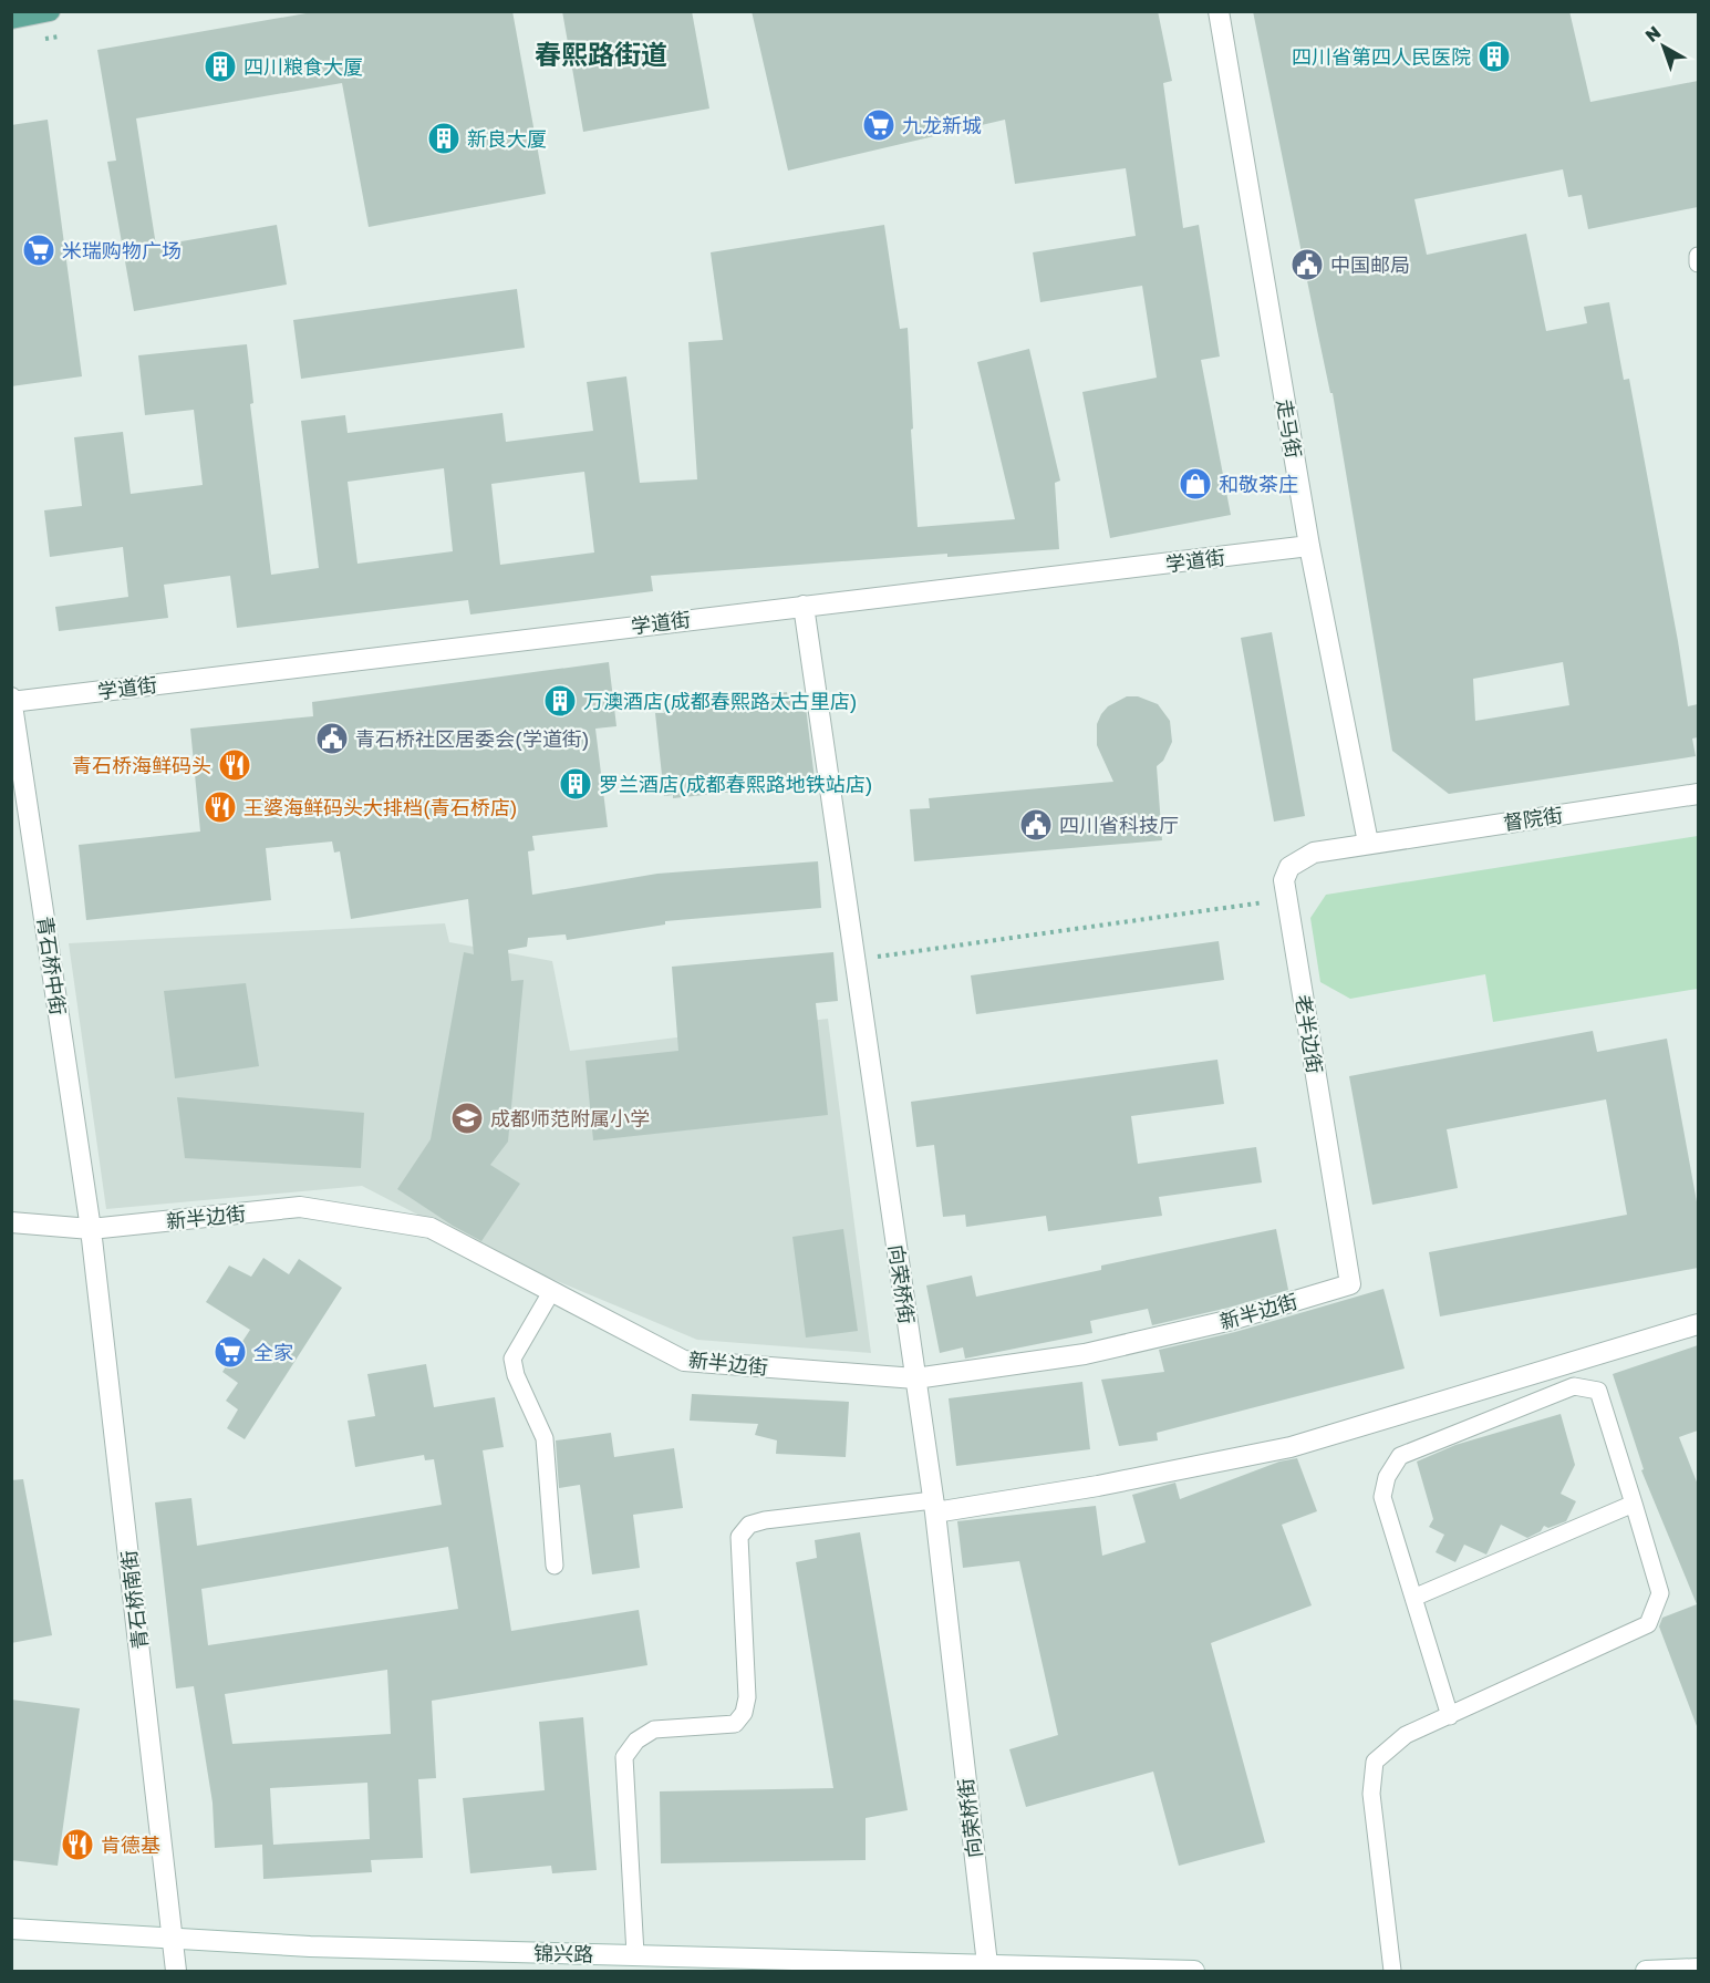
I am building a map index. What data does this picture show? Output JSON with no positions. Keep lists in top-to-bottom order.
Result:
{
  "streets": {
    "street": [
      "走马街",
      "学道街",
      "督院街",
      "青石桥中街",
      "老半边街",
      "新半边街",
      "向荣桥街",
      "青石桥南街",
      "锦兴路"
    ]
  },
  "crossings": [
    ["走马街", "学道街"],
    ["走马街", "督院街"],
    ["走马街", "老半边街"],
    ["学道街", "青石桥中街"],
    ["学道街", "向荣桥街"],
    ["督院街", "老半边街"],
    ["青石桥中街", "新半边街"],
    ["青石桥中街", "青石桥南街"],
    ["老半边街", "新半边街"],
    ["新半边街", "向荣桥街"],
    ["新半边街", "青石桥南街"],
    ["向荣桥街", "锦兴路"],
    ["青石桥南街", "锦兴路"]
  ],
  "districts": ["春熙路街道"],
  "places": {
    "building": [
      "四川省第四人民医院",
      "四川粮食大厦",
      "新良大厦",
      "万澳酒店(成都春熙路太古里店)",
      "罗兰酒店(成都春熙路地铁站店)"
    ],
    "supermarket": ["九龙新城", "米瑞购物广场", "全家"],
    "public building": ["中国邮局", "青石桥社区居委会(学道街)", "四川省科技厅"],
    "shop": ["和敬茶庄"],
    "restaurant": ["青石桥海鲜码头", "王婆海鲜码头大排档(青石桥店)", "肯德基"],
    "school or university": ["成都师范附属小学"]
  },
  "north": "top left"
}
